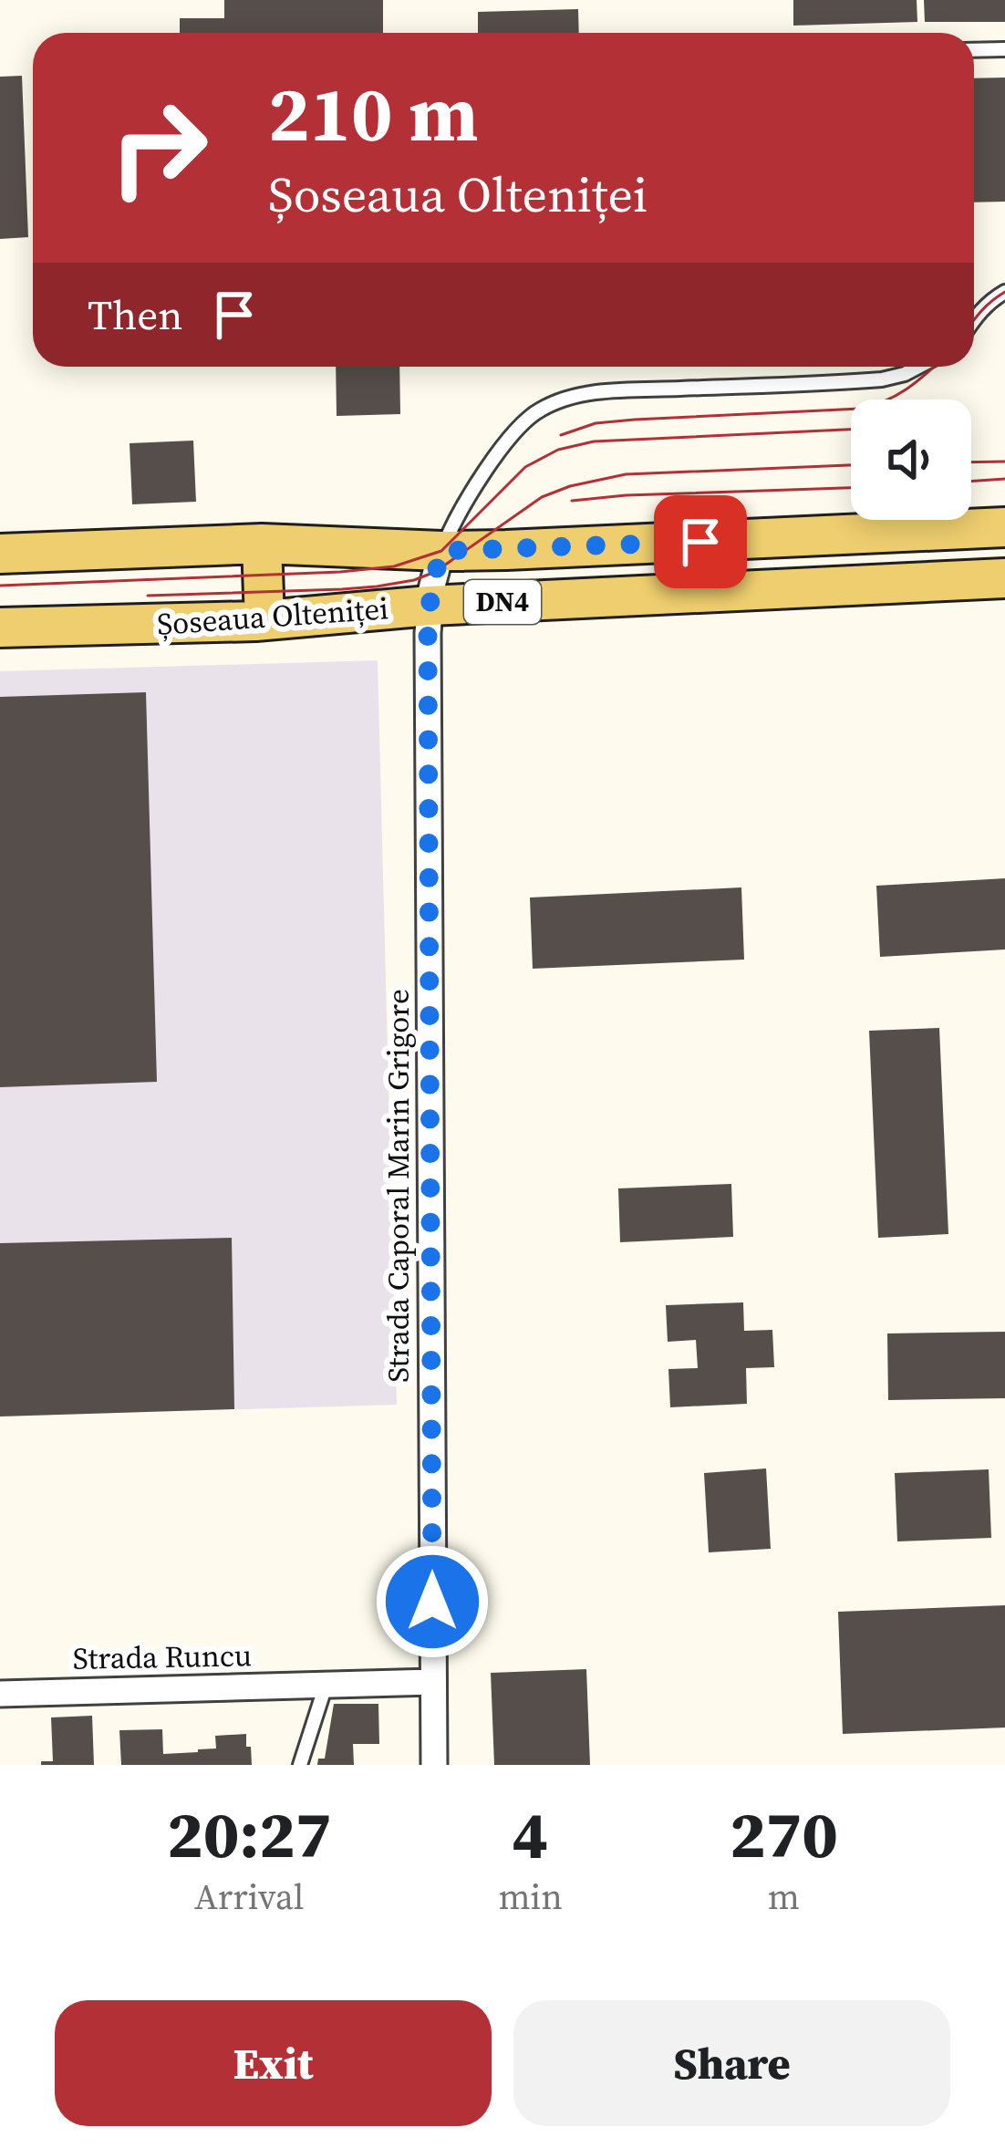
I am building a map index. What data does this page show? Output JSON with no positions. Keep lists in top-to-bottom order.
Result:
{
  "streets": {
    "main road": ["DN4", "Șoseaua Olteniței"],
    "street": ["Strada Caporal Marin Grigore", "Strada Runcu"]
  },
  "crossings": [
    ["Șoseaua Olteniței", "Strada Caporal Marin Grigore"],
    ["Strada Caporal Marin Grigore", "Strada Runcu"]
  ],
  "page": {
    "turn": ["210 m", "Șoseaua Olteniței"],
    "then": "Then",
    "eta": [
      "20:27",
      "Arrival",
      "4",
      "min",
      "270",
      "m"
    ],
    "buttons": ["Exit", "Share"]
  }
}
